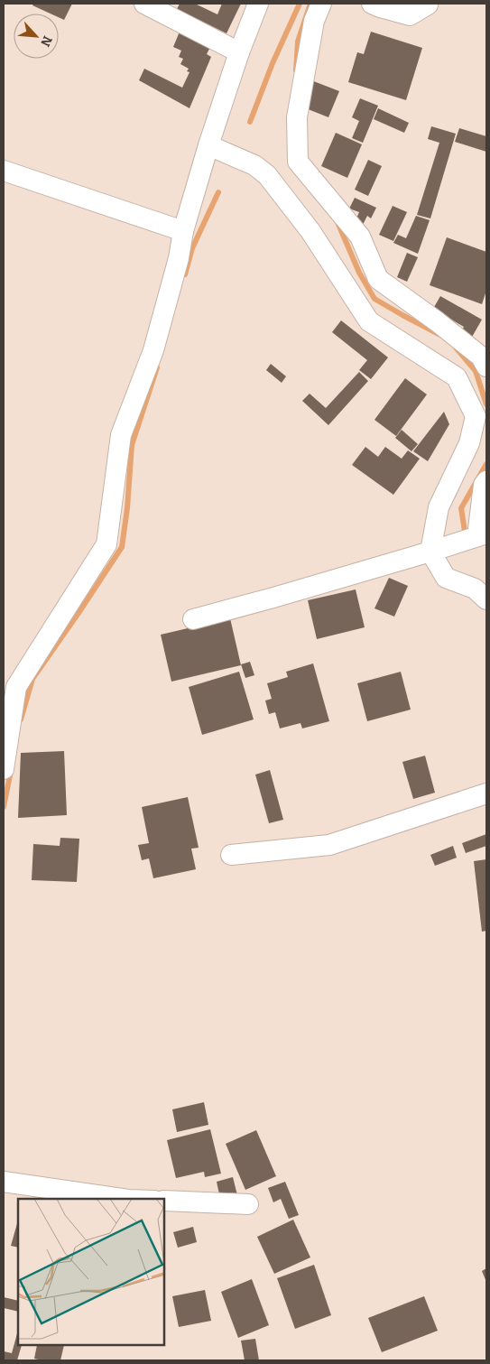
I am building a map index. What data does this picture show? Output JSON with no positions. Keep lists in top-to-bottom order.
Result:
{
  "north": "bottom right"
}
